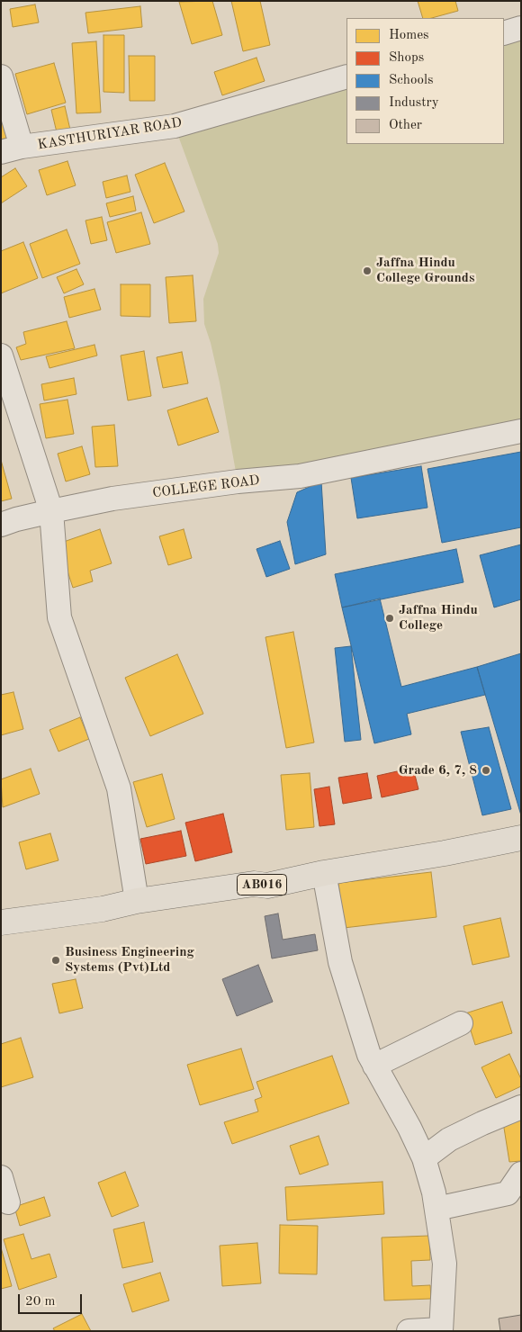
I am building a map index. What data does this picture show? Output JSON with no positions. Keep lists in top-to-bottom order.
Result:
{
  "streets": {
    "main road": ["AB016"],
    "street": ["KASTHURIYAR ROAD", "COLLEGE ROAD"]
  },
  "places": [
    "Jaffna Hindu College Grounds",
    "Jaffna Hindu College",
    "Grade 6, 7, 8",
    "Business Engineering Systems (Pvt)Ltd"
  ],
  "legend": [
    "Homes",
    "Shops",
    "Schools",
    "Industry",
    "Other"
  ],
  "scale_bar": "20 m"
}
